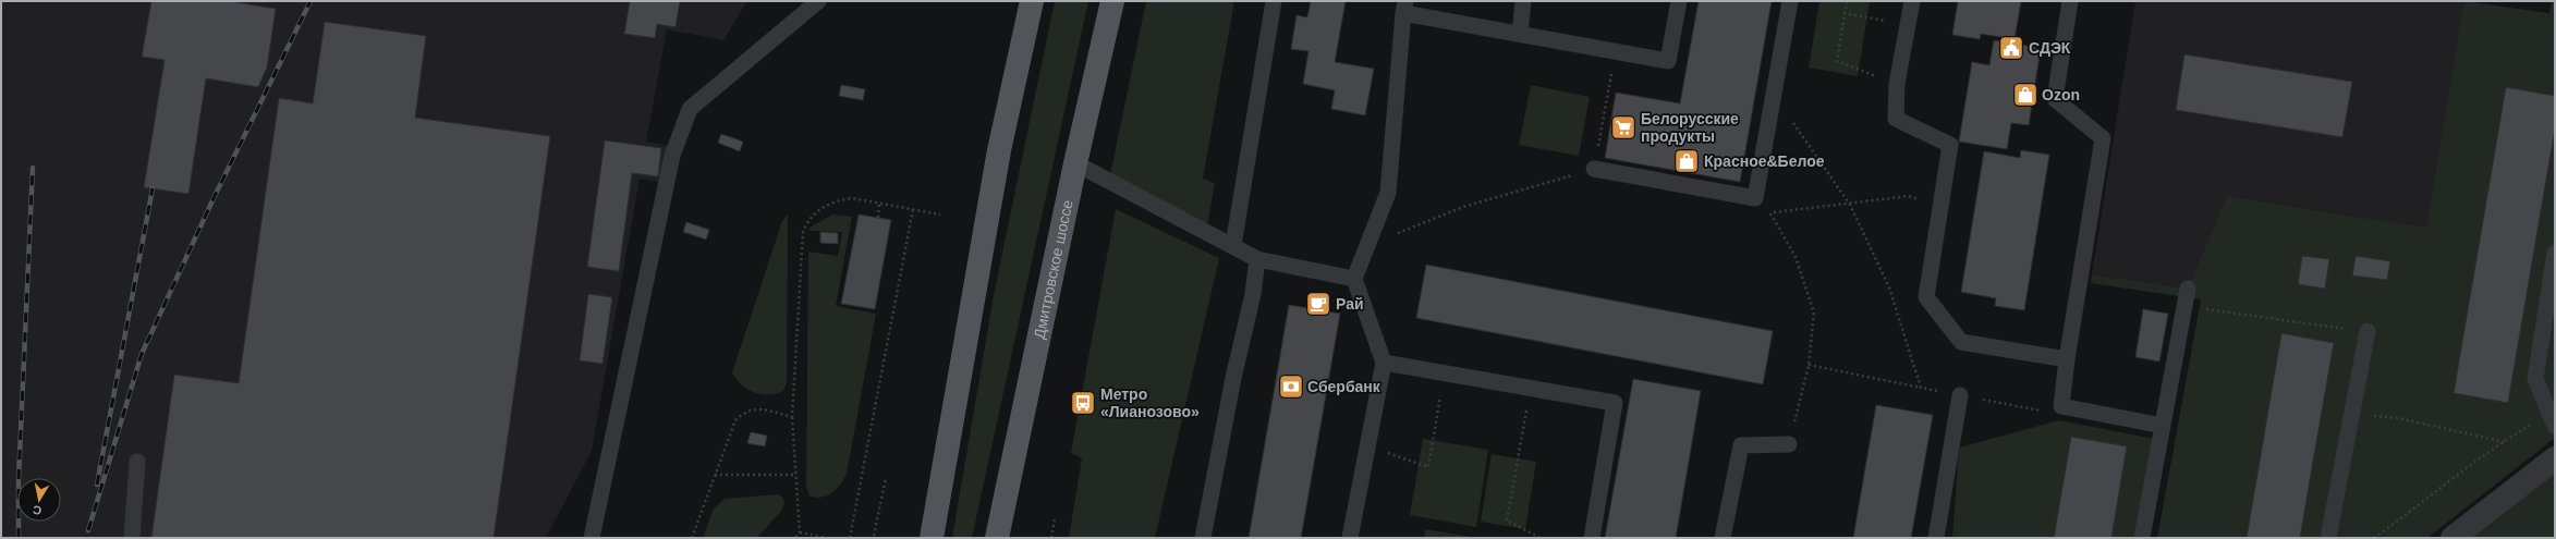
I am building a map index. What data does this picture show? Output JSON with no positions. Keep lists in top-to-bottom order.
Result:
{
  "streets": {
    "main road": ["Дмитровское шоссе"]
  },
  "places": {
    "public building": ["СДЭК"],
    "shop": ["Ozon", "Красное&Белое"],
    "supermarket": ["Белорусские продукты"],
    "cafe": ["Рай"],
    "bank": ["Сбербанк"],
    "bus stop": ["Метро «Лианозово»"]
  },
  "north": "bottom"
}
